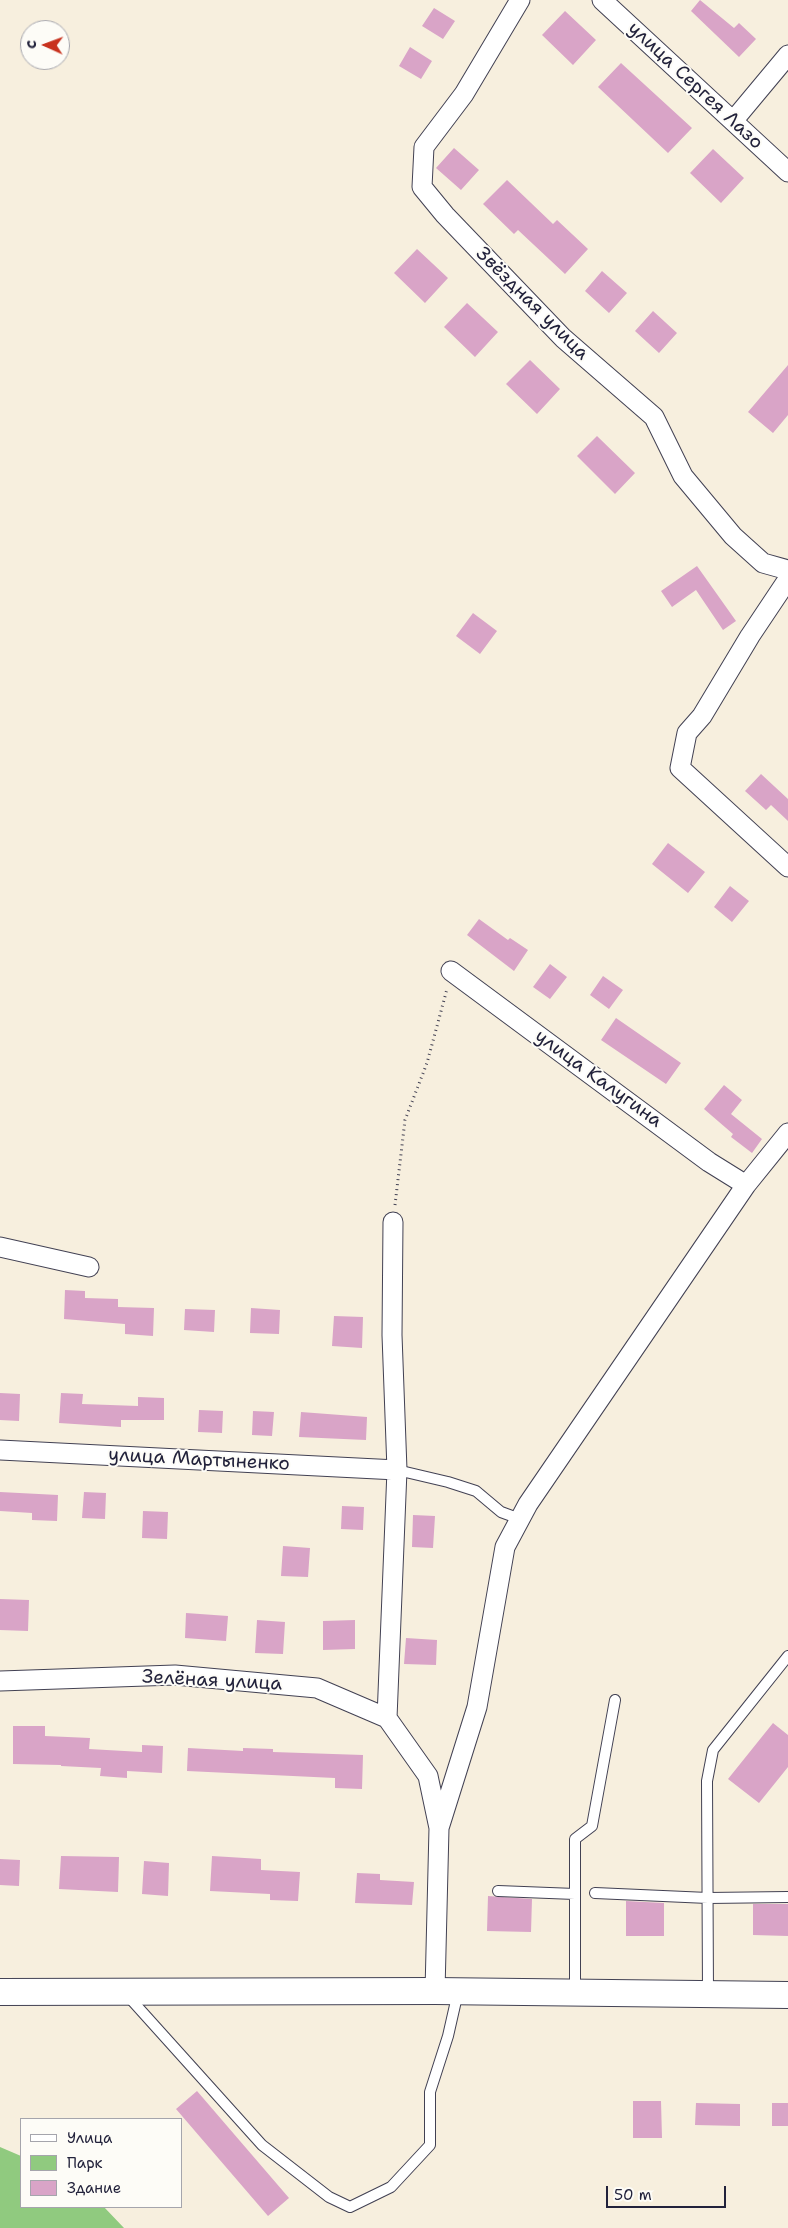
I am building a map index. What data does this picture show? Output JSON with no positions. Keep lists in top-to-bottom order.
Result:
{
  "streets": {
    "street": [
      "улица Сергея Лазо",
      "Звёздная улица",
      "улица Калугина",
      "улица Мартыненко",
      "Зелёная улица"
    ]
  },
  "legend": ["Улица", "Парк", "Здание"],
  "scale_bar": "50 m",
  "north": "left"
}
